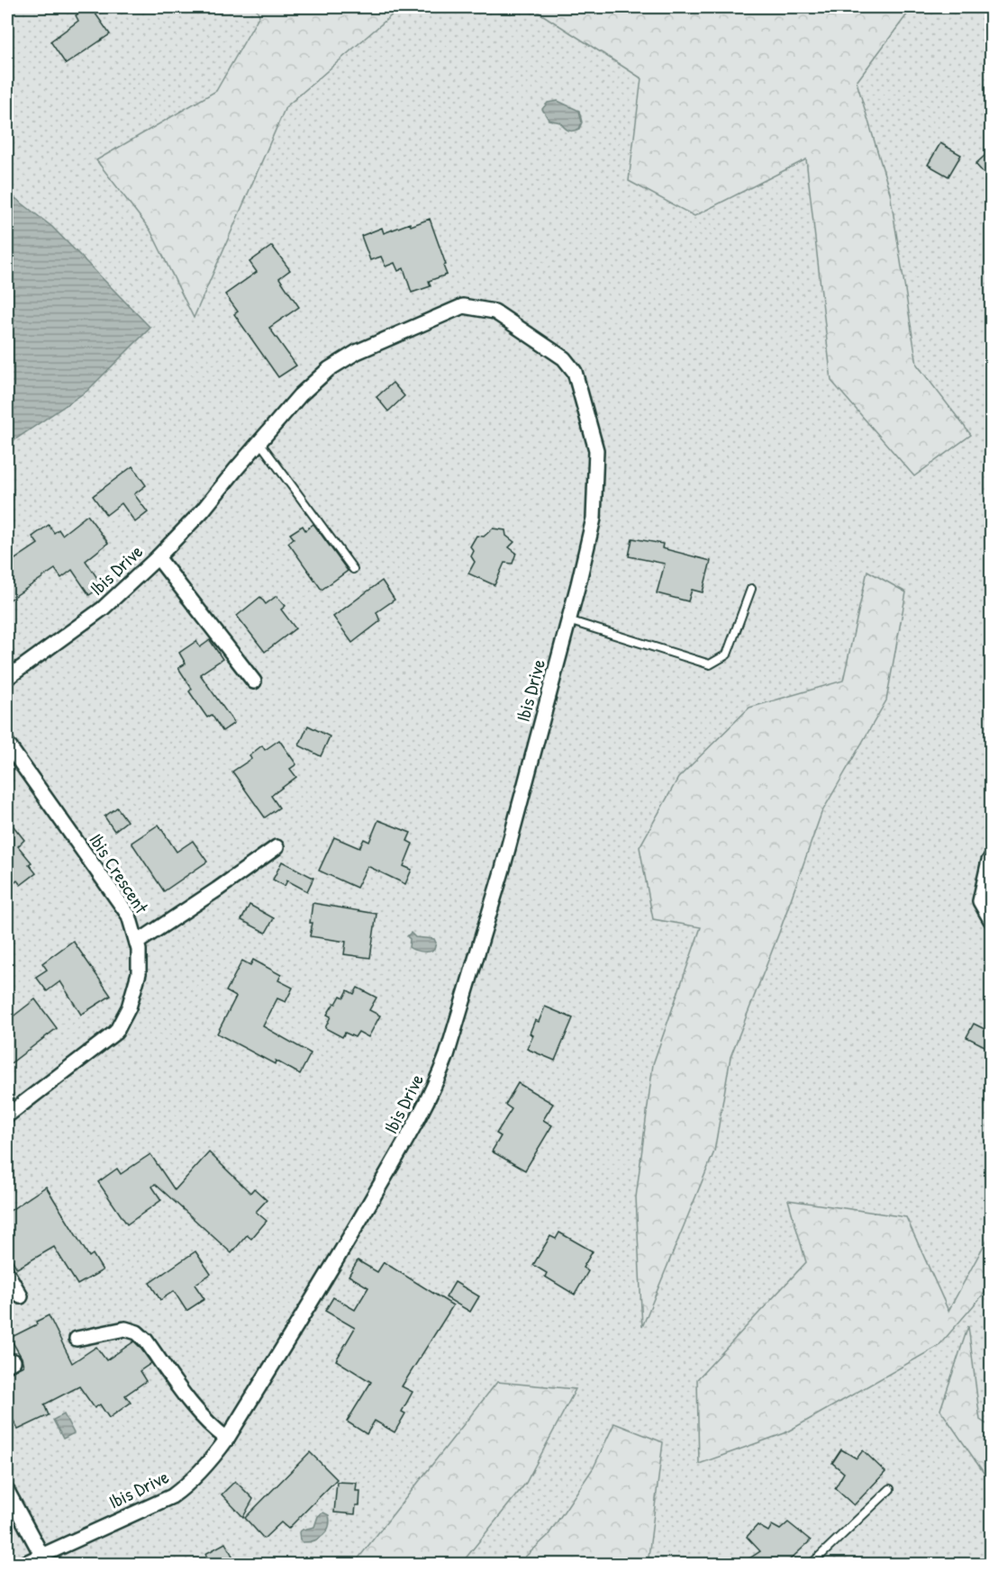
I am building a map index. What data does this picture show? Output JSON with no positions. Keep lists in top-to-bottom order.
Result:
{
  "streets": {
    "street": ["Ibis Drive", "Ibis Crescent"]
  }
}
